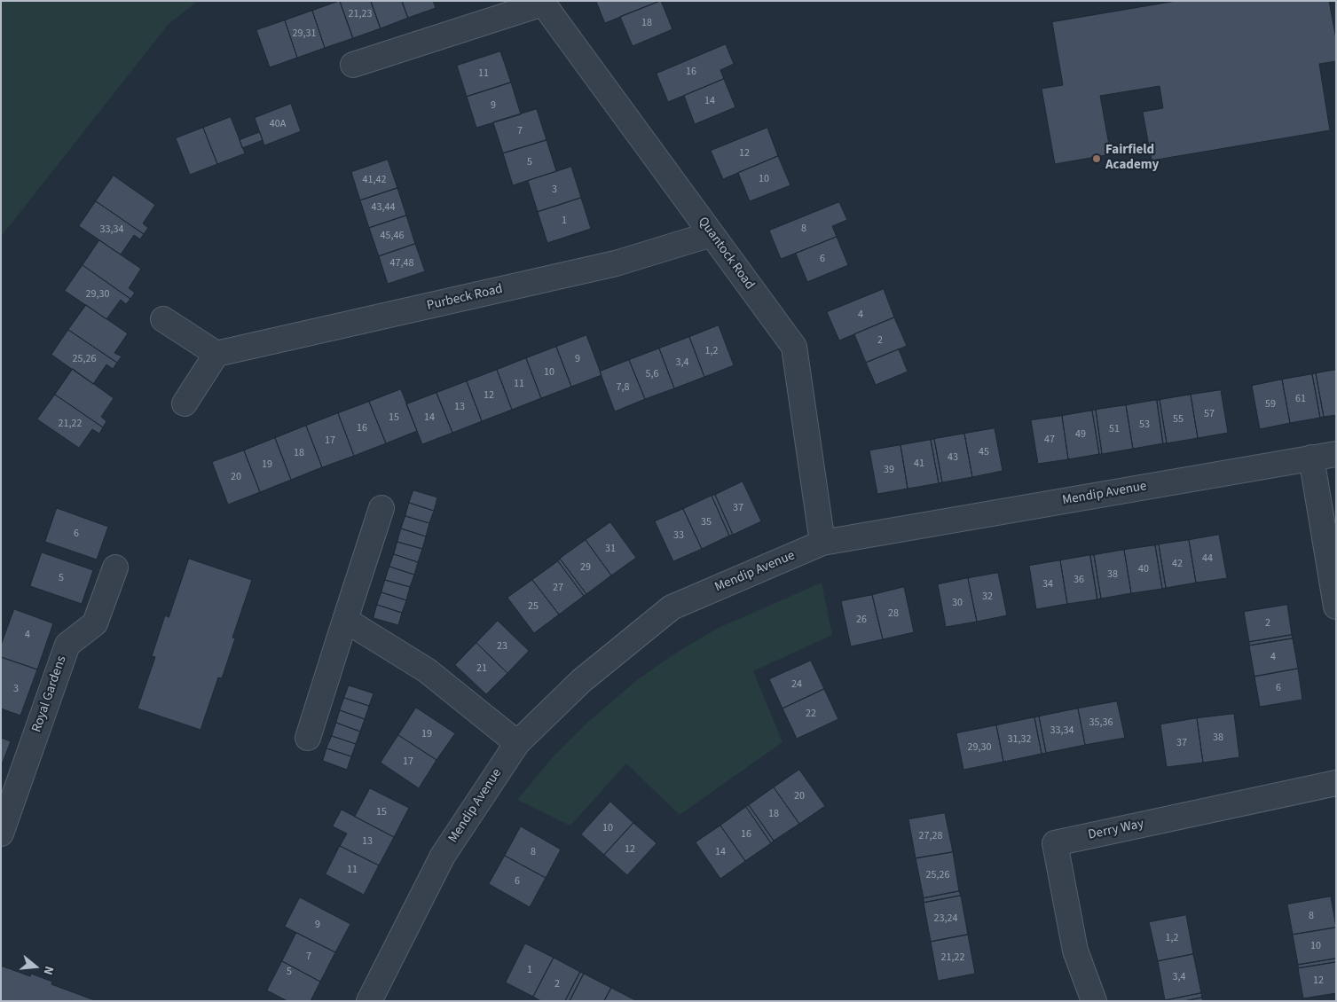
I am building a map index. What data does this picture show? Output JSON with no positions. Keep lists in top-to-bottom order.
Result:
{
  "streets": {
    "street": [
      "Quantock Road",
      "Purbeck Road",
      "Mendip Avenue",
      "Royal Gardens",
      "Derry Way"
    ]
  },
  "crossings": [
    ["Quantock Road", "Purbeck Road"],
    ["Quantock Road", "Mendip Avenue"]
  ],
  "places": ["Fairfield Academy"],
  "house_numbers": [
    "21,23",
    "18",
    "29,31",
    "16",
    "11",
    "14",
    "9",
    "40A",
    "7",
    "12",
    "5",
    "10",
    "41,42",
    "3",
    "43,44",
    "1",
    "8",
    "33,34",
    "45,46",
    "6",
    "47,48",
    "29,30",
    "4",
    "2",
    "1,2",
    "25,26",
    "9",
    "3,4",
    "10",
    "5,6",
    "11",
    "7,8",
    "12",
    "61",
    "59",
    "13",
    "57",
    "15",
    "14",
    "55",
    "21,22",
    "53",
    "16",
    "51",
    "49",
    "47",
    "17",
    "45",
    "18",
    "43",
    "41",
    "19",
    "39",
    "20",
    "37",
    "35",
    "6",
    "33",
    "31",
    "44",
    "42",
    "29",
    "40",
    "38",
    "5",
    "36",
    "34",
    "27",
    "32",
    "30",
    "25",
    "28",
    "26",
    "2",
    "4",
    "23",
    "4",
    "21",
    "24",
    "6",
    "3",
    "22",
    "35,36",
    "33,34",
    "19",
    "38",
    "31,32",
    "37",
    "29,30",
    "17",
    "20",
    "15",
    "18",
    "10",
    "16",
    "27,28",
    "13",
    "12",
    "8",
    "14",
    "11",
    "25,26",
    "6",
    "8",
    "23,24",
    "9",
    "1,2",
    "10",
    "7",
    "21,22",
    "1",
    "5",
    "3,4",
    "12",
    "2"
  ],
  "north": "right"
}
